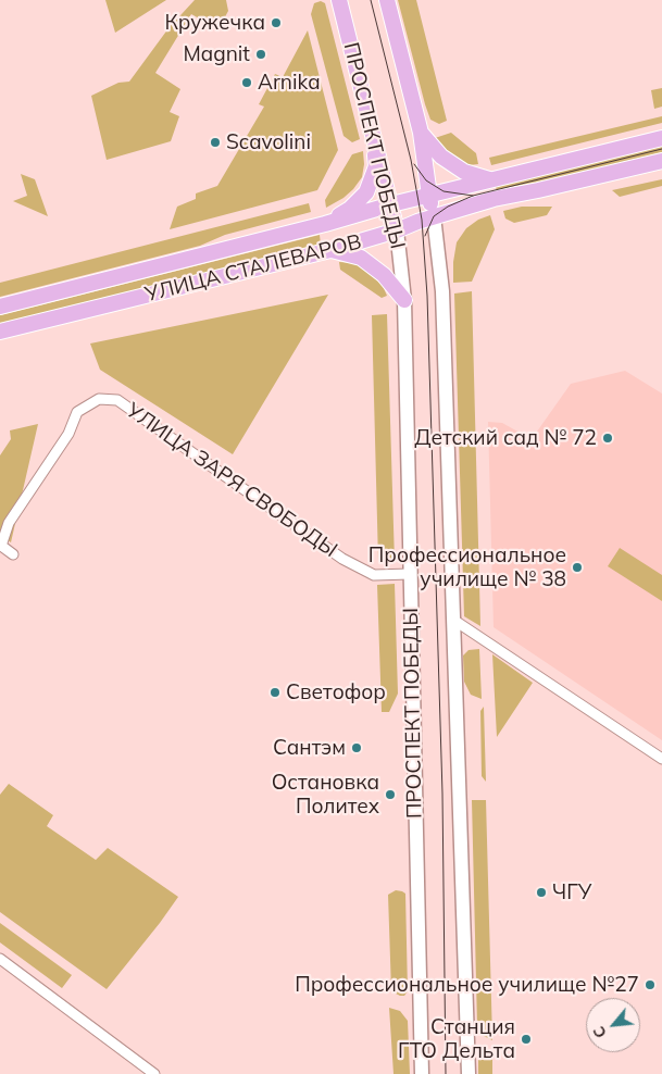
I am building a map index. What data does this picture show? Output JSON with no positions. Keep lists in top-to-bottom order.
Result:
{
  "streets": {
    "main road": ["ПРОСПЕКТ ПОБЕДЫ", "УЛИЦА СТАЛЕВАРОВ"],
    "street": ["УЛИЦА ЗАРЯ СВОБОДЫ"]
  },
  "crossings": [
    ["ПРОСПЕКТ ПОБЕДЫ", "УЛИЦА СТАЛЕВАРОВ"],
    ["ПРОСПЕКТ ПОБЕДЫ", "УЛИЦА ЗАРЯ СВОБОДЫ"]
  ],
  "places": [
    "Кружечка",
    "Magnit",
    "Arnika",
    "Scavolini",
    "Детский сад № 72",
    "Профессиональное училище № 38",
    "Светофор",
    "Сантэм",
    "Остановка Политех",
    "ЧГУ",
    "Профессиональное училище №27",
    "Станция ГТО Дельта"
  ],
  "north": "bottom left"
}
